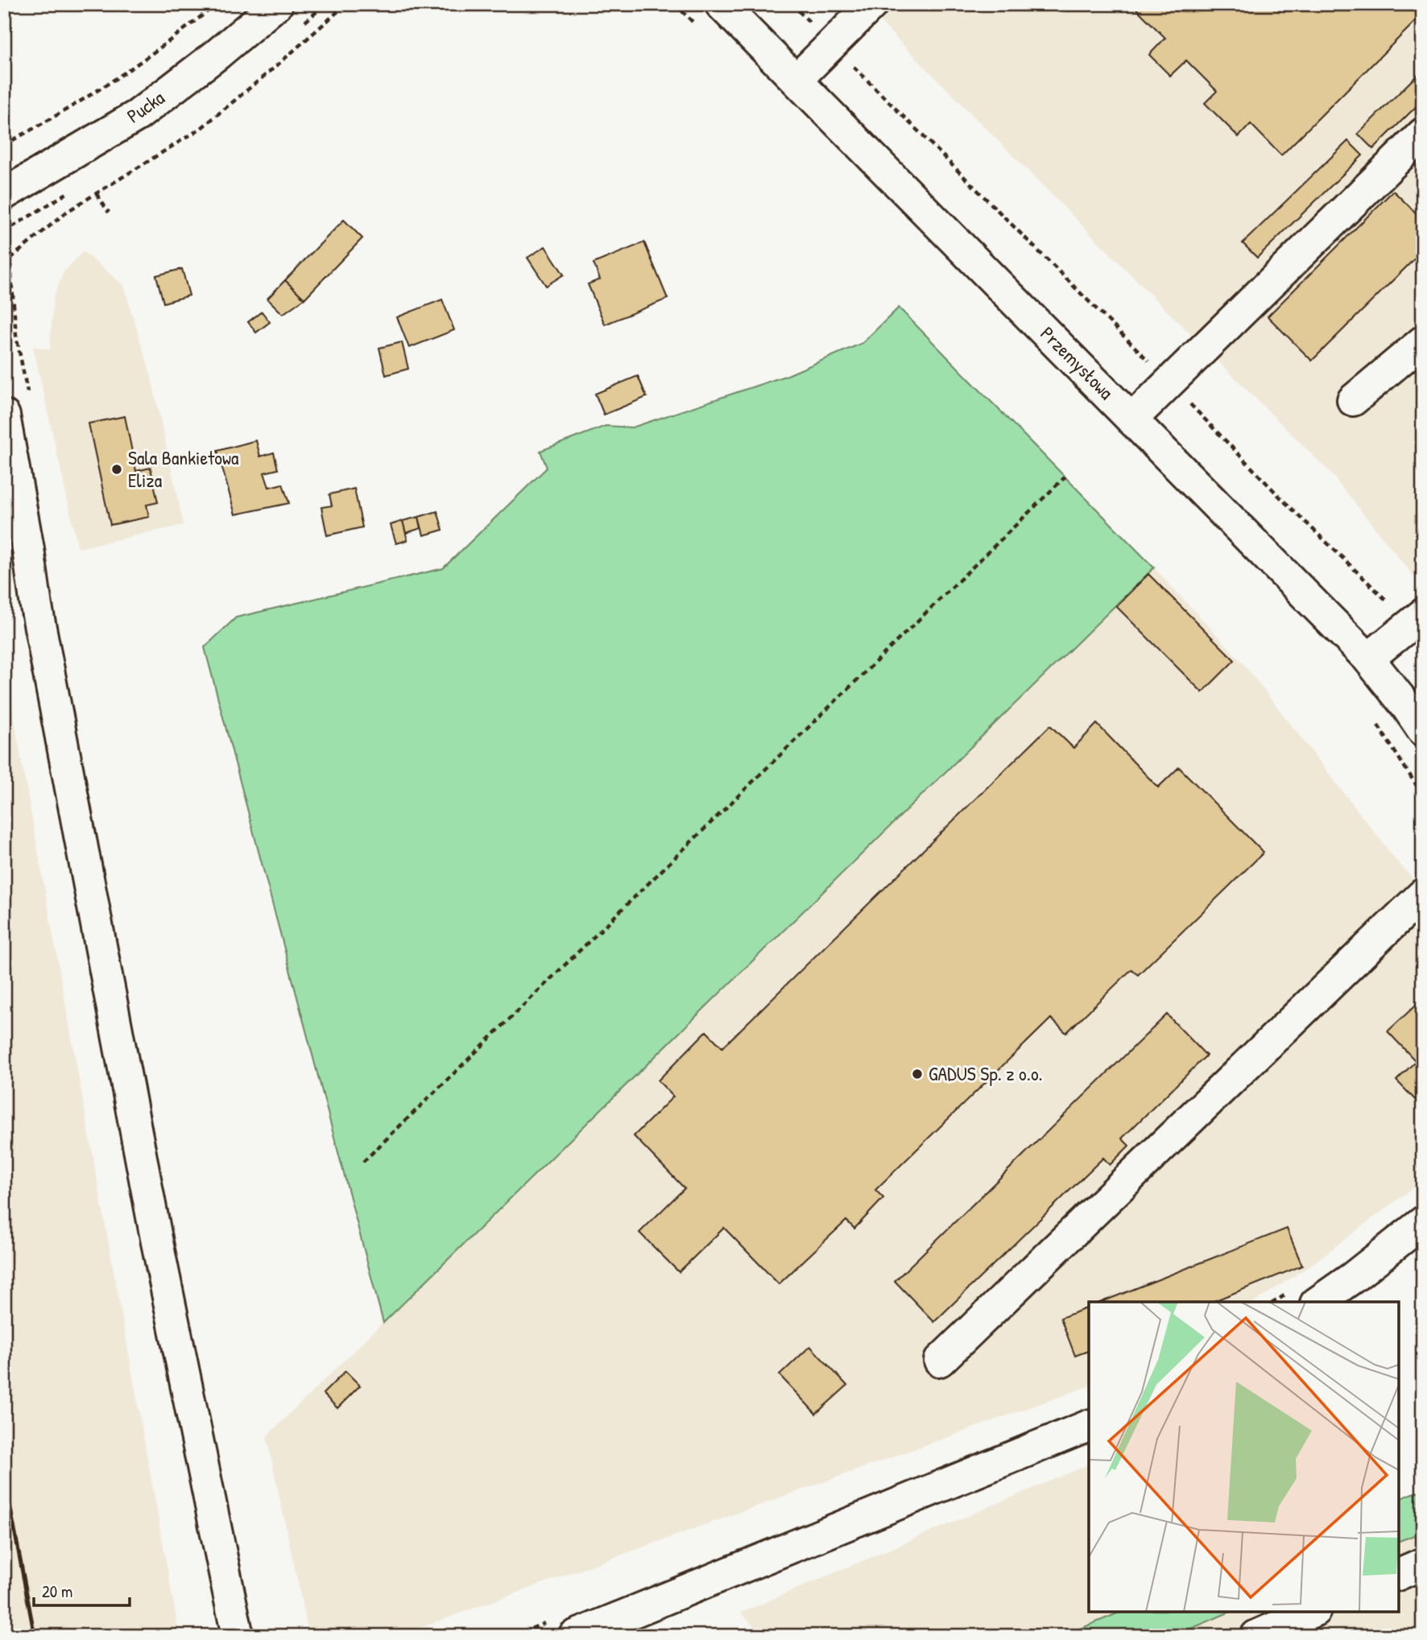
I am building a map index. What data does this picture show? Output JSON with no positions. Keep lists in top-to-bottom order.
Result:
{
  "streets": {
    "street": ["Pucka", "Przemysłowa"]
  },
  "places": ["Sala Bankietowa Eliza", "GADUS Sp. z o.o."],
  "scale_bar": "20 m"
}
